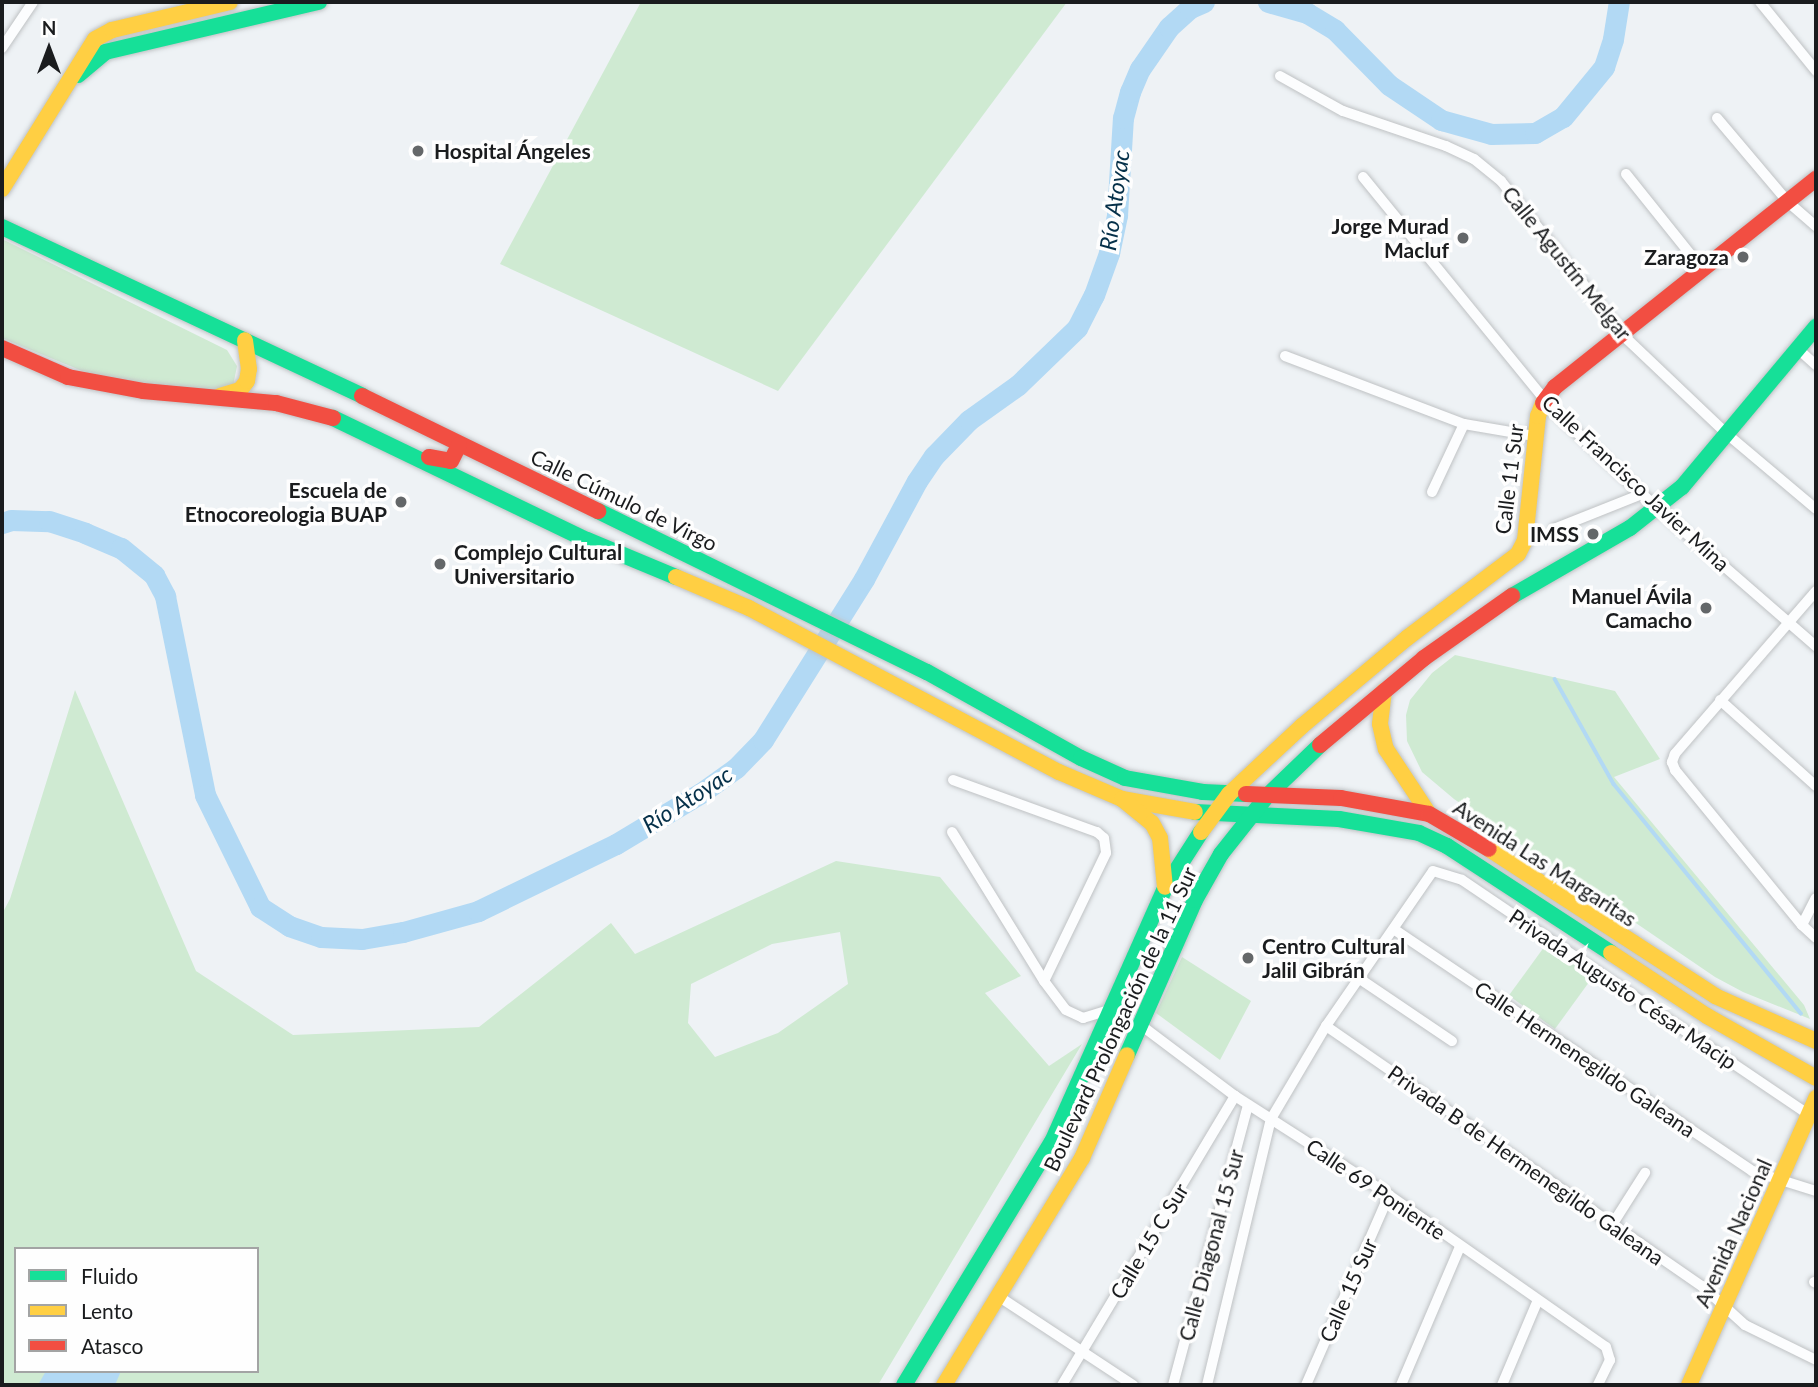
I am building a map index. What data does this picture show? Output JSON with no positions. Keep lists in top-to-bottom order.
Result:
{
  "streets": {
    "main road": [
      "Calle 11 Sur",
      "Calle Cúmulo de Virgo",
      "Avenida Las Margaritas",
      "Boulevard Prolongación de la 11 Sur",
      "Avenida Nacional"
    ],
    "street": [
      "Calle Agustín Melgar",
      "Calle Francisco Javier Mina",
      "Privada Augusto César Macip",
      "Calle Hermenegildo Galeana",
      "Privada B de Hermenegildo Galeana",
      "Calle 69 Poniente",
      "Calle 15 C Sur",
      "Calle Diagonal 15 Sur",
      "Calle 15 Sur"
    ]
  },
  "crossings": [
    ["Calle Agustín Melgar", "Calle 11 Sur"],
    ["Calle 11 Sur", "Calle Francisco Javier Mina"],
    ["Calle 11 Sur", "Calle Cúmulo de Virgo"],
    ["Calle 11 Sur", "Avenida Las Margaritas"],
    ["Calle 11 Sur", "Boulevard Prolongación de la 11 Sur"],
    ["Calle Cúmulo de Virgo", "Avenida Las Margaritas"],
    ["Avenida Las Margaritas", "Boulevard Prolongación de la 11 Sur"],
    ["Privada Augusto César Macip", "Avenida Nacional"],
    ["Privada Augusto César Macip", "Calle Diagonal 15 Sur"],
    ["Boulevard Prolongación de la 11 Sur", "Calle 69 Poniente"],
    ["Calle Hermenegildo Galeana", "Avenida Nacional"],
    ["Calle Hermenegildo Galeana", "Calle Diagonal 15 Sur"],
    ["Privada B de Hermenegildo Galeana", "Avenida Nacional"],
    ["Privada B de Hermenegildo Galeana", "Calle Diagonal 15 Sur"],
    ["Calle 69 Poniente", "Calle 15 C Sur"],
    ["Calle 69 Poniente", "Calle Diagonal 15 Sur"],
    ["Calle 69 Poniente", "Calle 15 Sur"]
  ],
  "water": ["Río Atoyac"],
  "places": [
    "Hospital Ángeles",
    "Jorge Murad Macluf",
    "Zaragoza",
    "Escuela de Etnocoreologia BUAP",
    "IMSS",
    "Complejo Cultural Universitario",
    "Manuel Ávila Camacho",
    "Centro Cultural Jalil Gibrán"
  ],
  "legend": ["Fluido", "Lento", "Atasco"],
  "north": "top"
}
